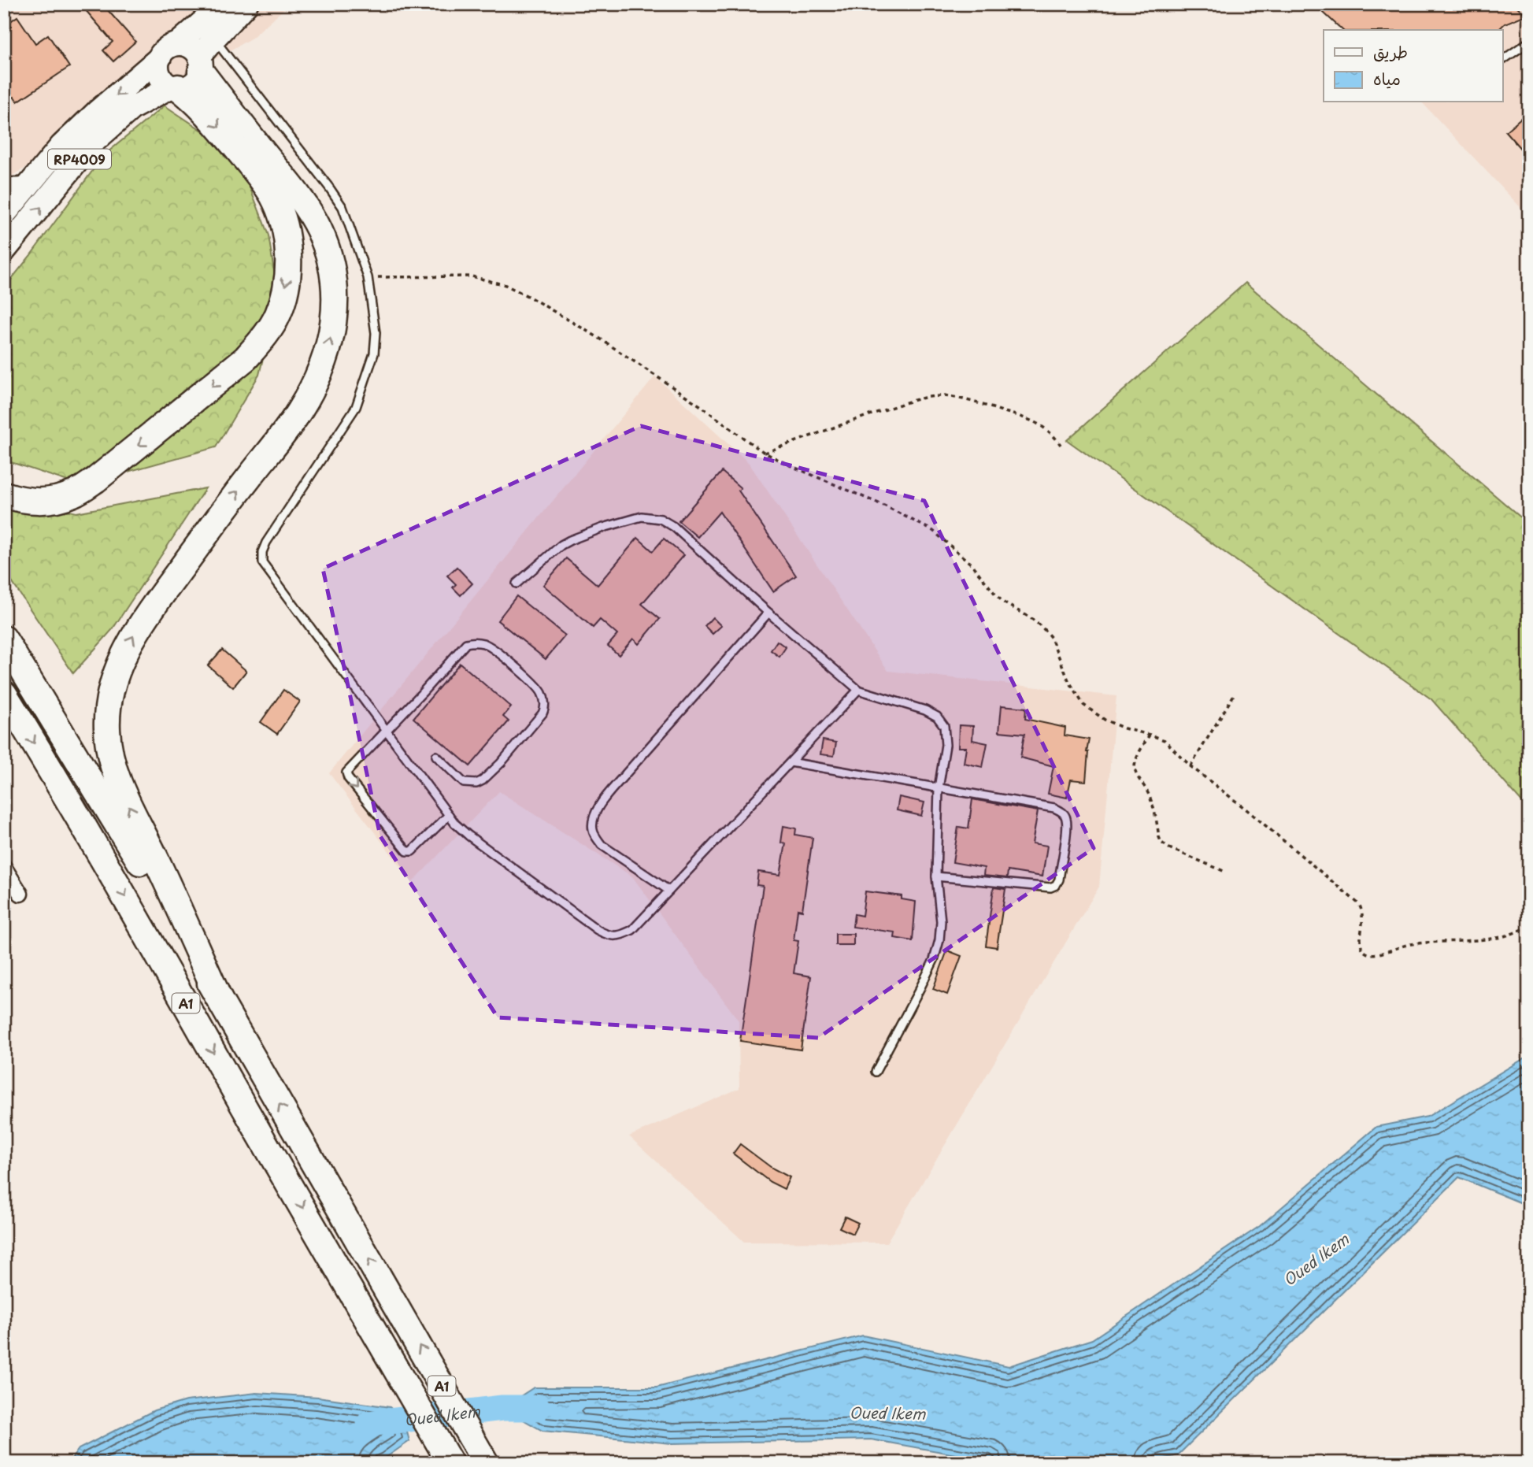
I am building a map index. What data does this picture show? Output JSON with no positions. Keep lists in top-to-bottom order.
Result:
{
  "streets": {
    "highway": ["A1"],
    "main road": ["RP4009"]
  },
  "water": ["Oued Ikem"],
  "legend": ["طريق", "مياه"]
}
